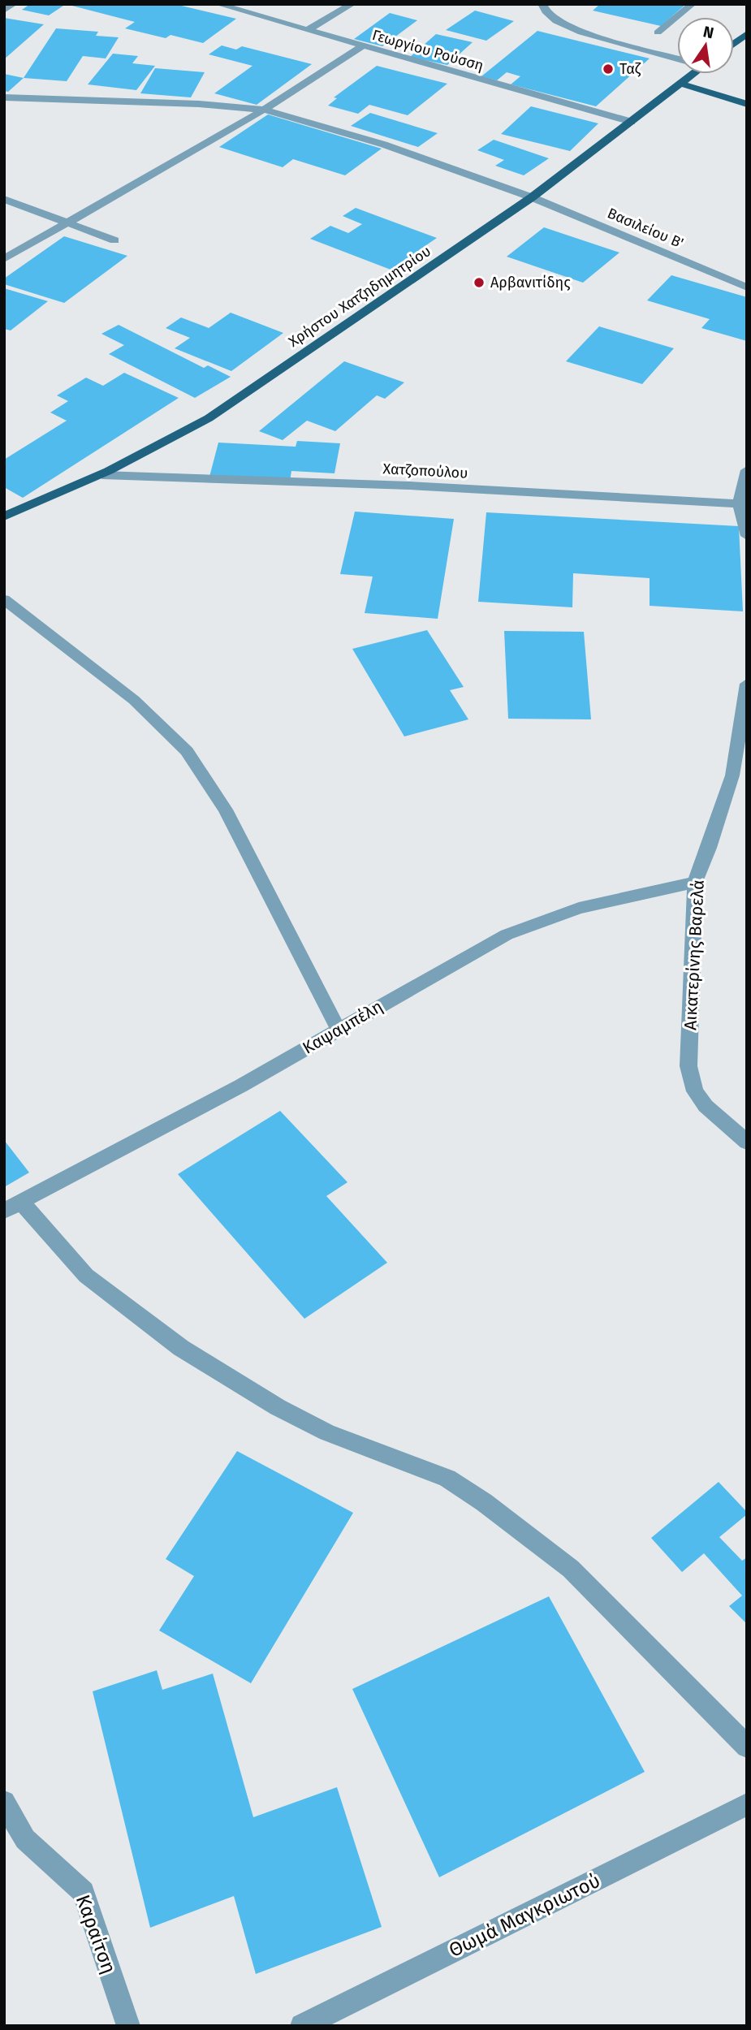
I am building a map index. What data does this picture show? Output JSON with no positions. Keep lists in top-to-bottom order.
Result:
{
  "streets": {
    "main road": ["Χρήστου Χατζηδημητρίου"],
    "street": [
      "Γεωργίου Ρούσση",
      "Βασιλείου Β'",
      "Χατζοπούλου",
      "Αικατερίνης Βαρελά",
      "Καψαμπέλη",
      "Θωμά Μαγκριωτού",
      "Καραίτση"
    ]
  },
  "crossings": [
    ["Γεωργίου Ρούσση", "Χρήστου Χατζηδημητρίου"],
    ["Βασιλείου Β'", "Χρήστου Χατζηδημητρίου"],
    ["Χρήστου Χατζηδημητρίου", "Χατζοπούλου"],
    ["Αικατερίνης Βαρελά", "Καψαμπέλη"]
  ],
  "places": ["Ταζ", "Αρβανιτίδης"],
  "north": "top"
}
